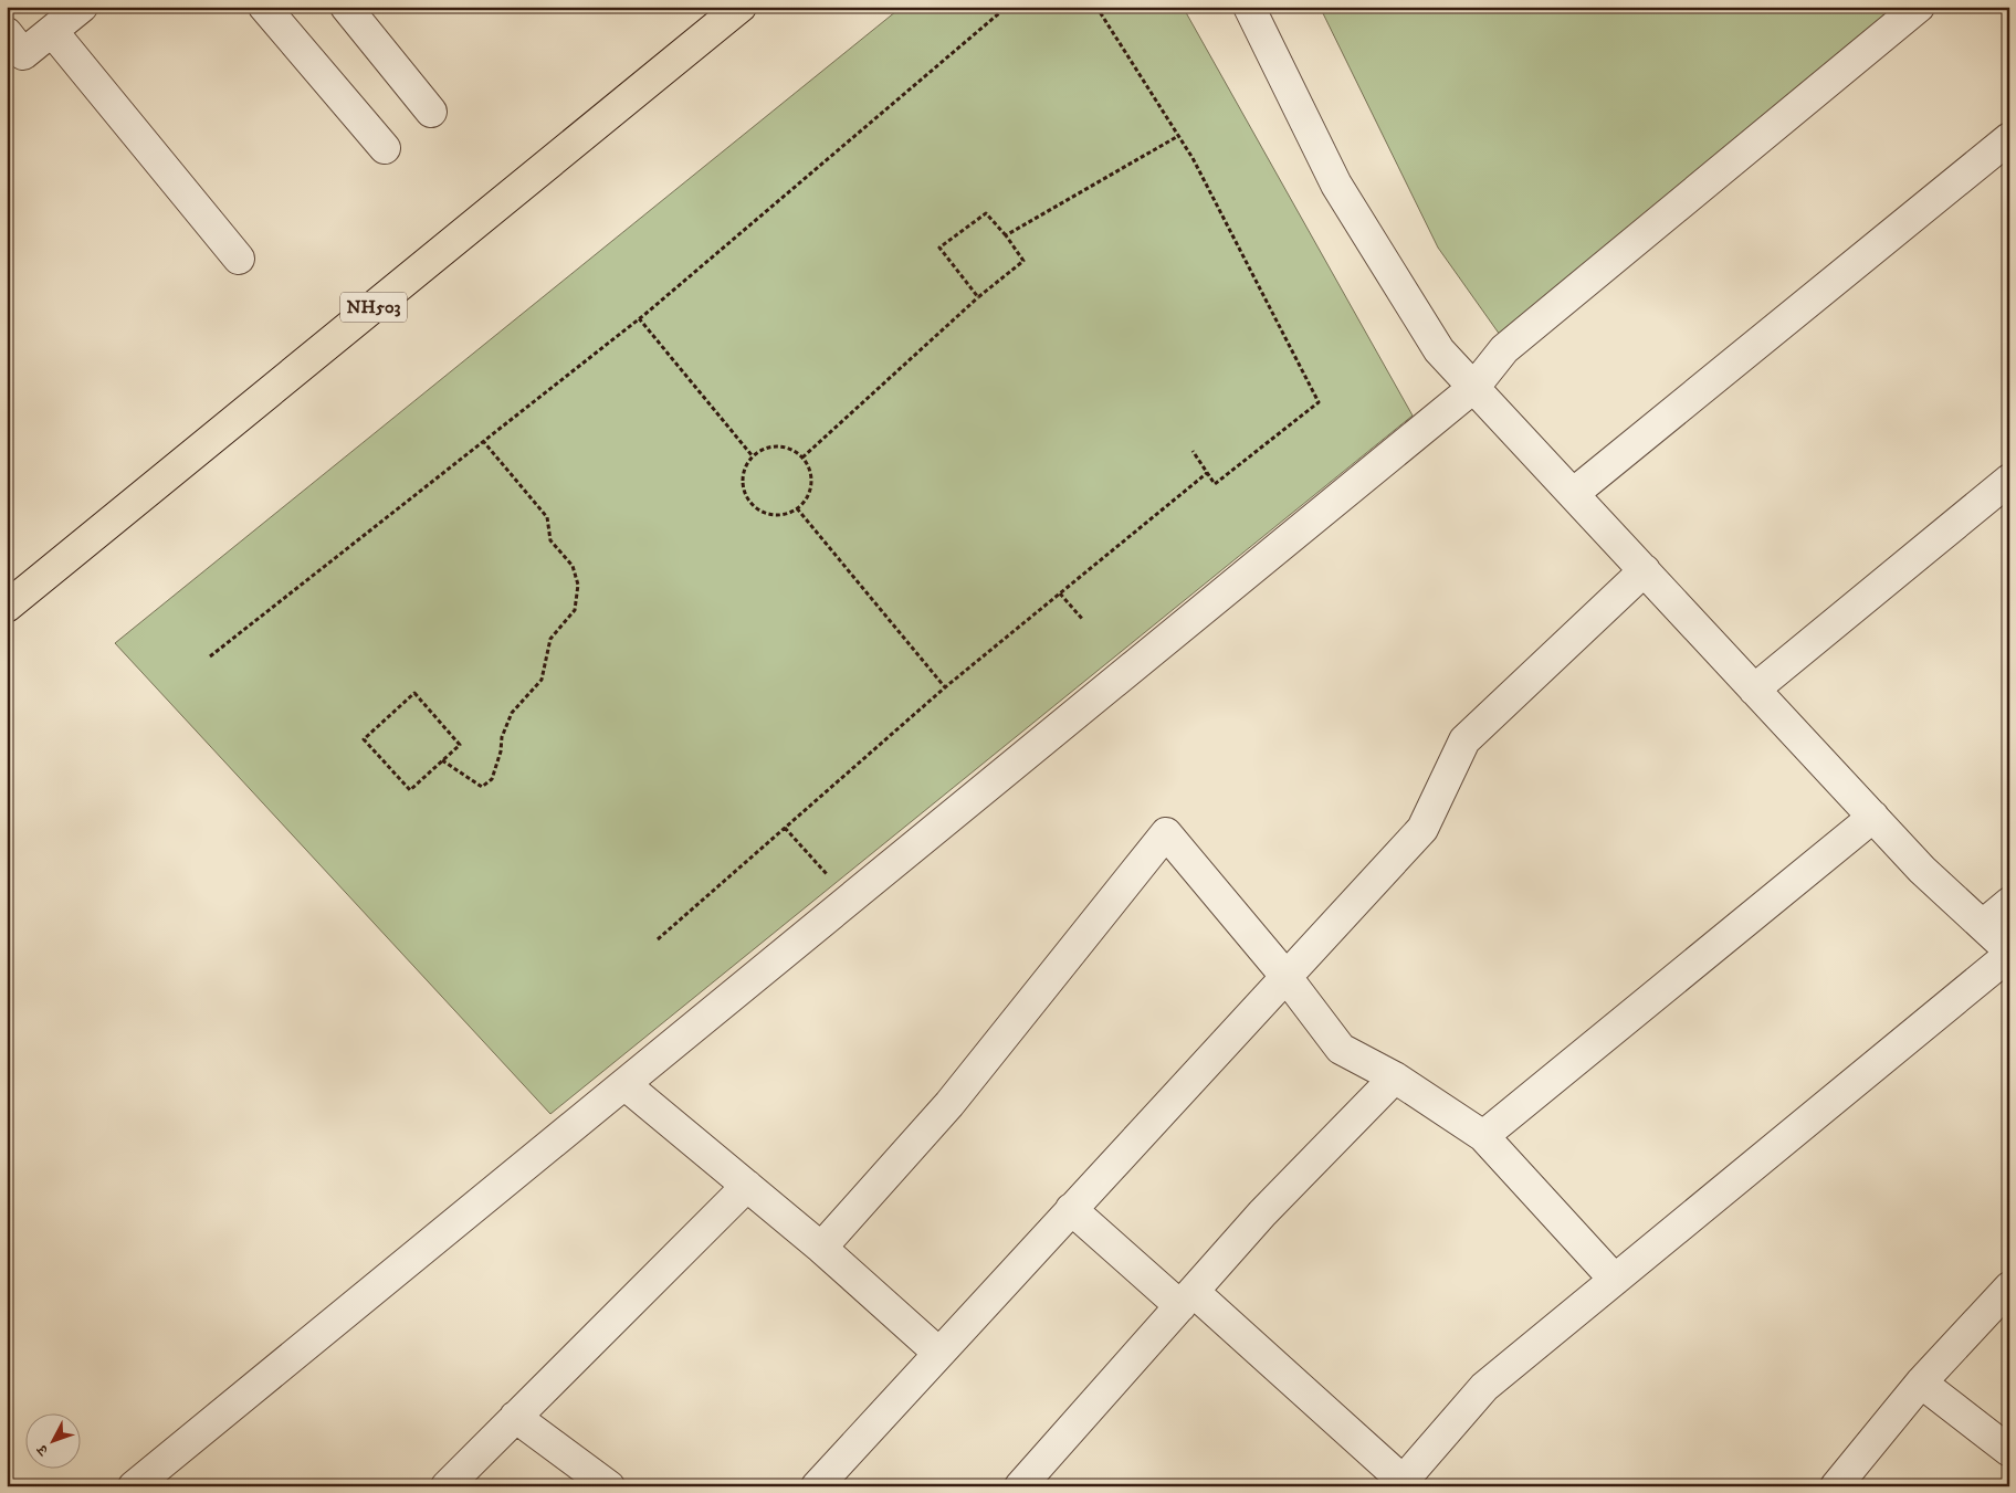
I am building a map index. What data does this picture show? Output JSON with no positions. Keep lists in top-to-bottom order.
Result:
{
  "streets": {
    "highway": ["NH503"]
  },
  "north": "bottom left"
}
